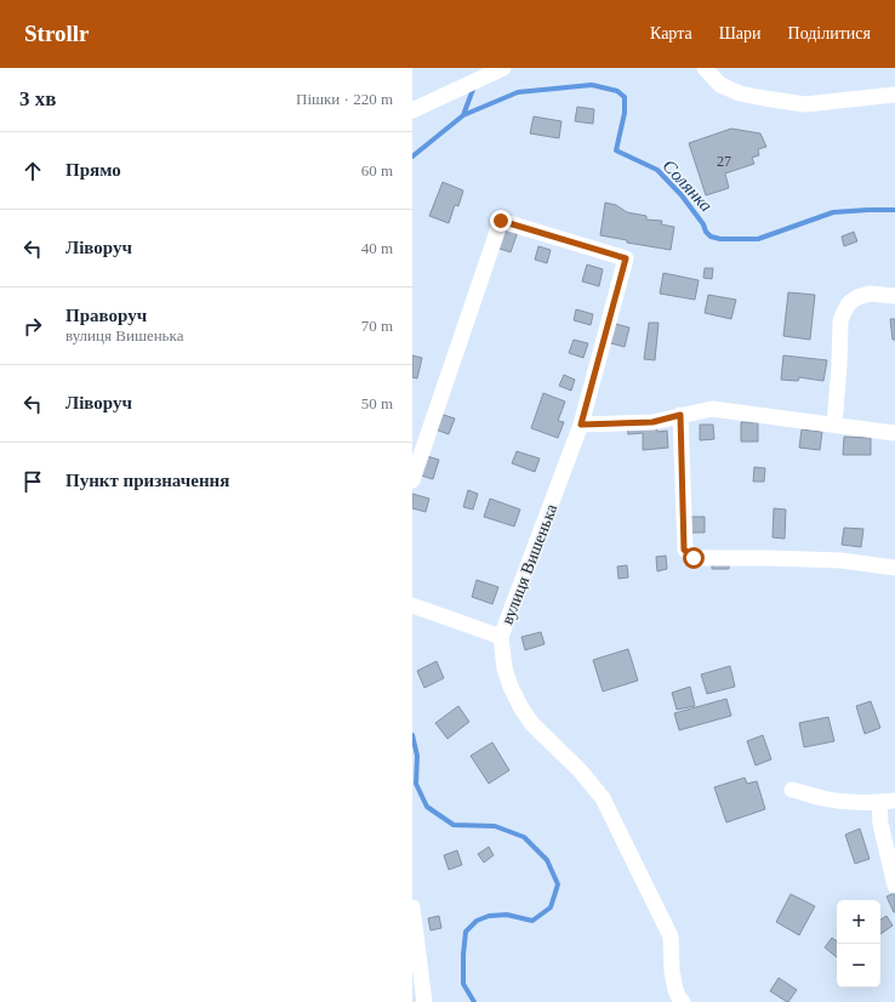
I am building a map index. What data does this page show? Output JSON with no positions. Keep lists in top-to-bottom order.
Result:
{
  "streets": {
    "street": ["вулиця Вишенька"]
  },
  "water": ["Солянка"],
  "house_numbers": ["27"],
  "page": {
    "header": "Strollr",
    "nav": ["Карта", "Шари", "Поділитися"],
    "heading": ["3 хв", "Пішки · 220 m"],
    "list": [
      ["Прямо", "60 m"],
      ["Ліворуч", "40 m"],
      ["Праворуч", "вулиця Вишенька", "70 m"],
      ["Ліворуч", "50 m"],
      "Пункт призначення"
    ],
    "map_buttons": ["+", "−"]
  }
}
